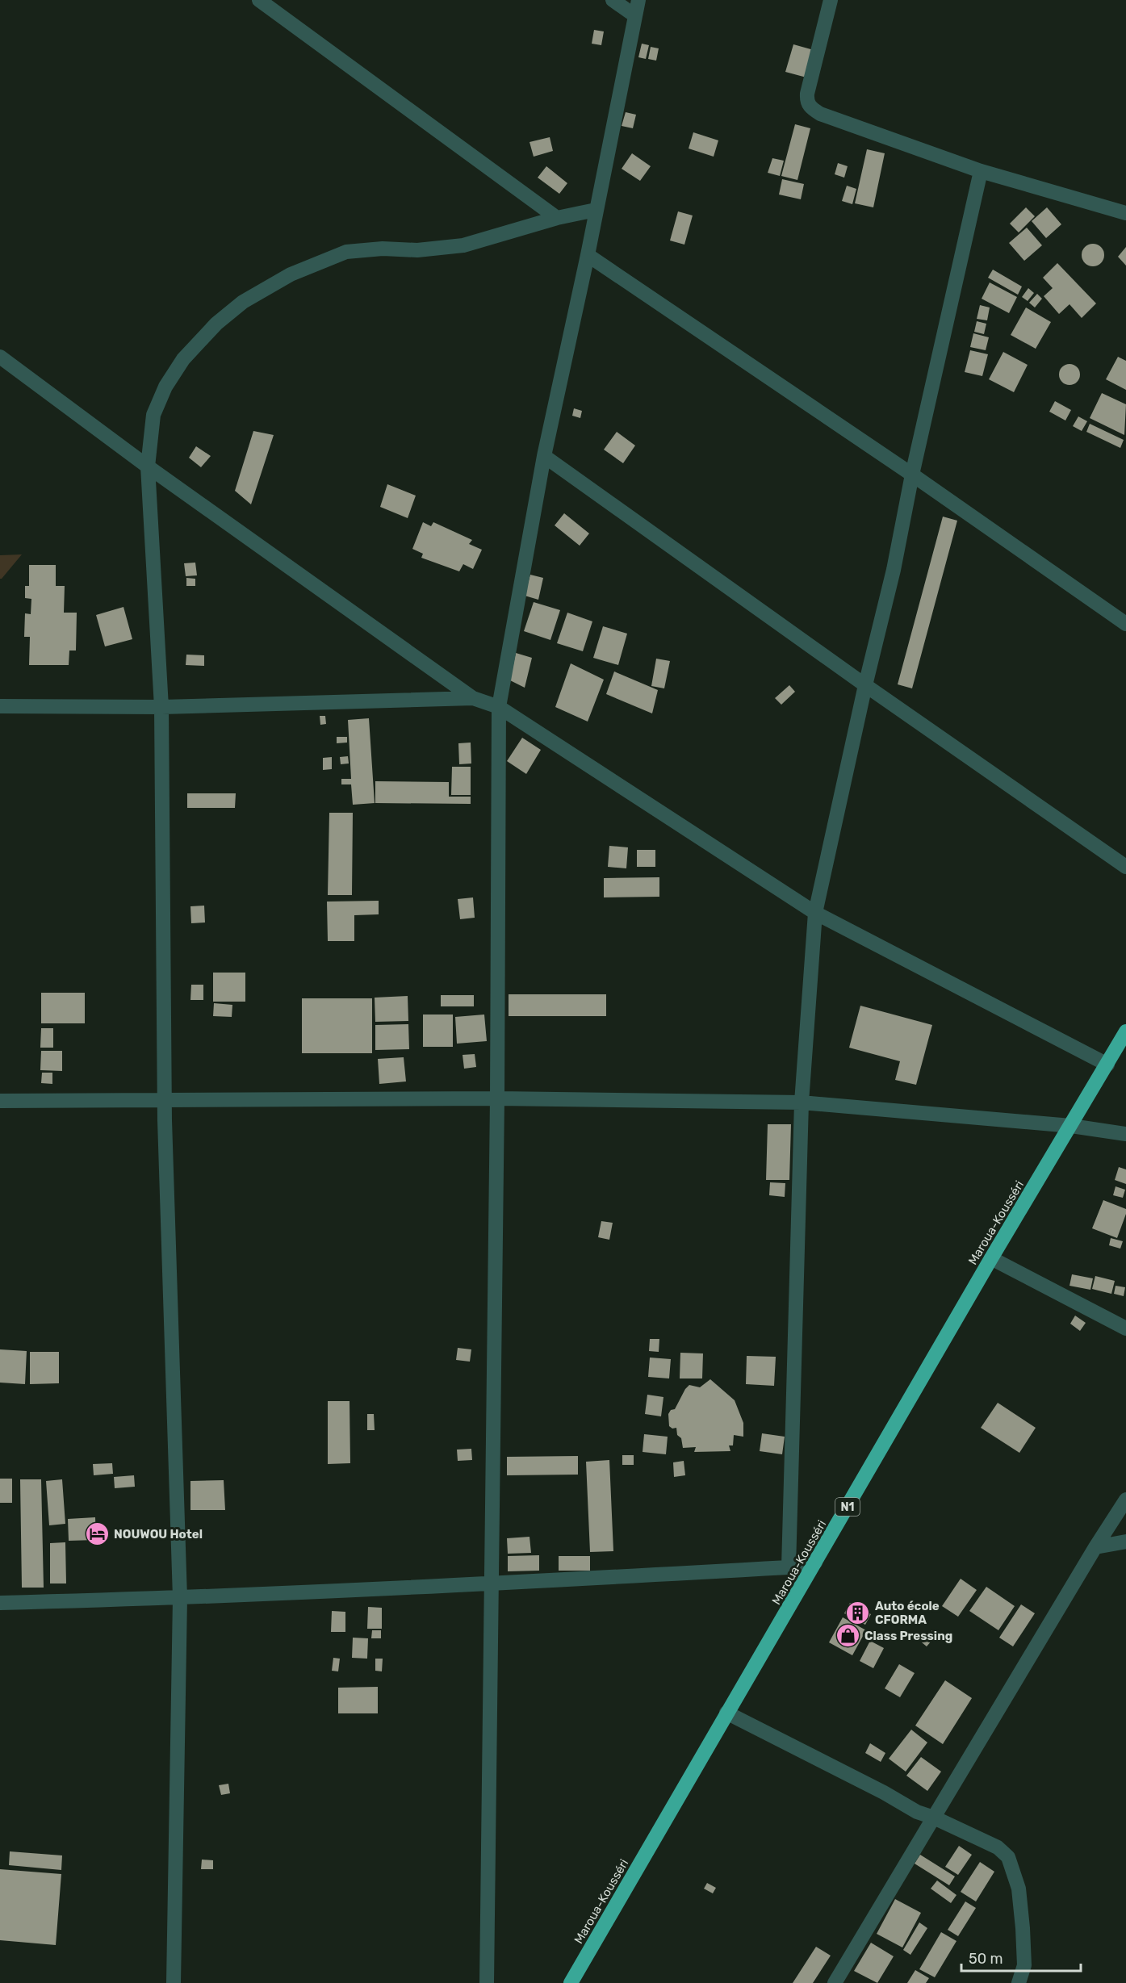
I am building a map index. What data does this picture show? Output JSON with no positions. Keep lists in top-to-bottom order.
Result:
{
  "streets": {
    "highway": ["Maroua-Kousséri", "N1"]
  },
  "places": {
    "hotel": ["NOUWOU Hotel"],
    "building": ["Auto école CFORMA"],
    "shop": ["Class Pressing"]
  },
  "scale_bar": "50 m"
}
